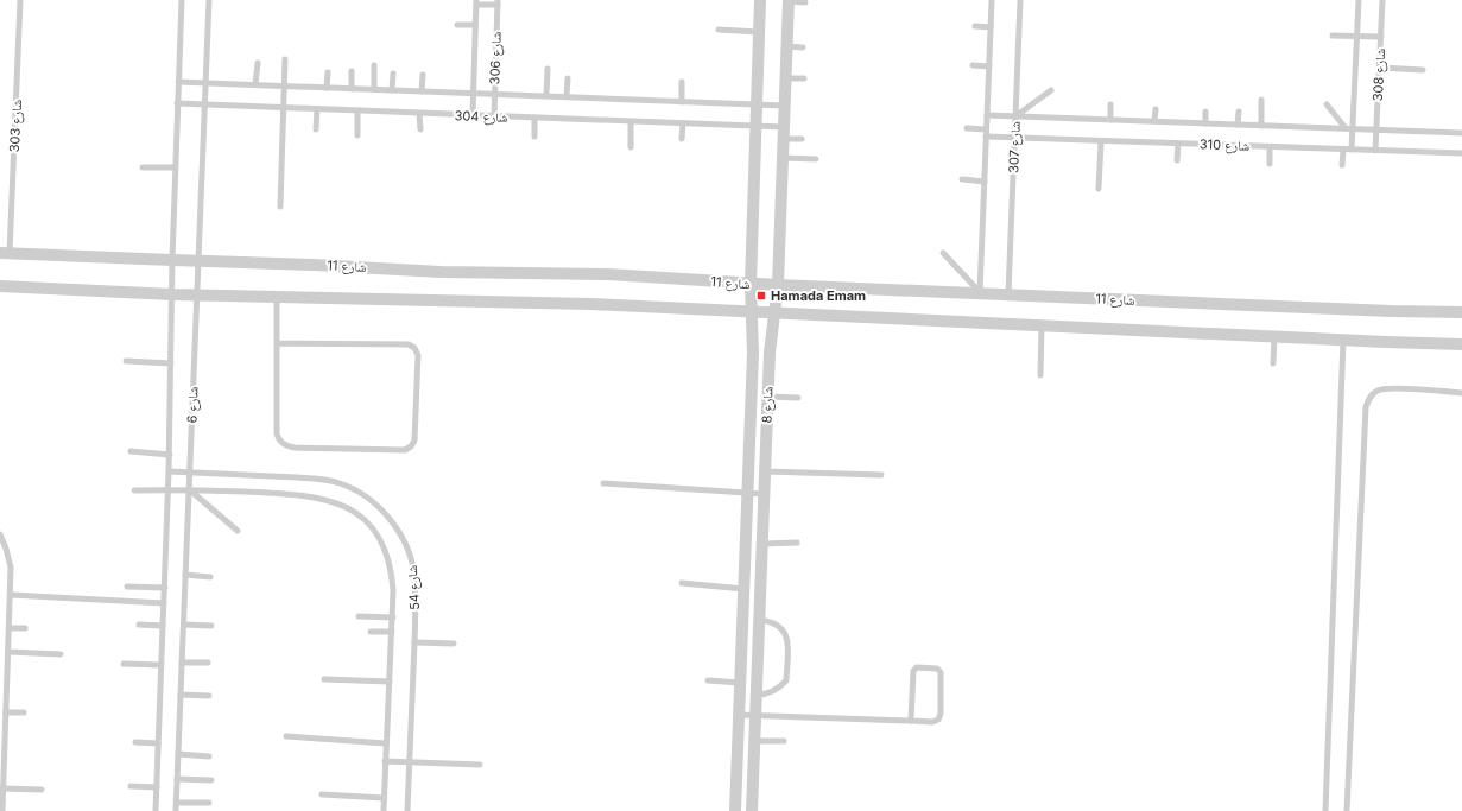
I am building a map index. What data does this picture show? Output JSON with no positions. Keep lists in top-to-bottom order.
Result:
{
  "streets": {
    "street": ["شارع 11", "شارع 8"],
    "lane": [
      "شارع 306",
      "شارع 308",
      "شارع 304",
      "شارع 303",
      "شارع 310",
      "شارع 307",
      "شارع 6",
      "شارع 54"
    ]
  },
  "crossings": [
    ["شارع 306", "شارع 304"],
    ["شارع 308", "شارع 310"],
    ["شارع 304", "شارع 6"],
    ["شارع 304", "شارع 8"],
    ["شارع 303", "شارع 11"],
    ["شارع 310", "شارع 307"],
    ["شارع 307", "شارع 11"],
    ["شارع 11", "شارع 6"],
    ["شارع 11", "شارع 8"],
    ["شارع 6", "شارع 54"]
  ],
  "places": {
    "transit": ["Hamada Emam"]
  }
}
